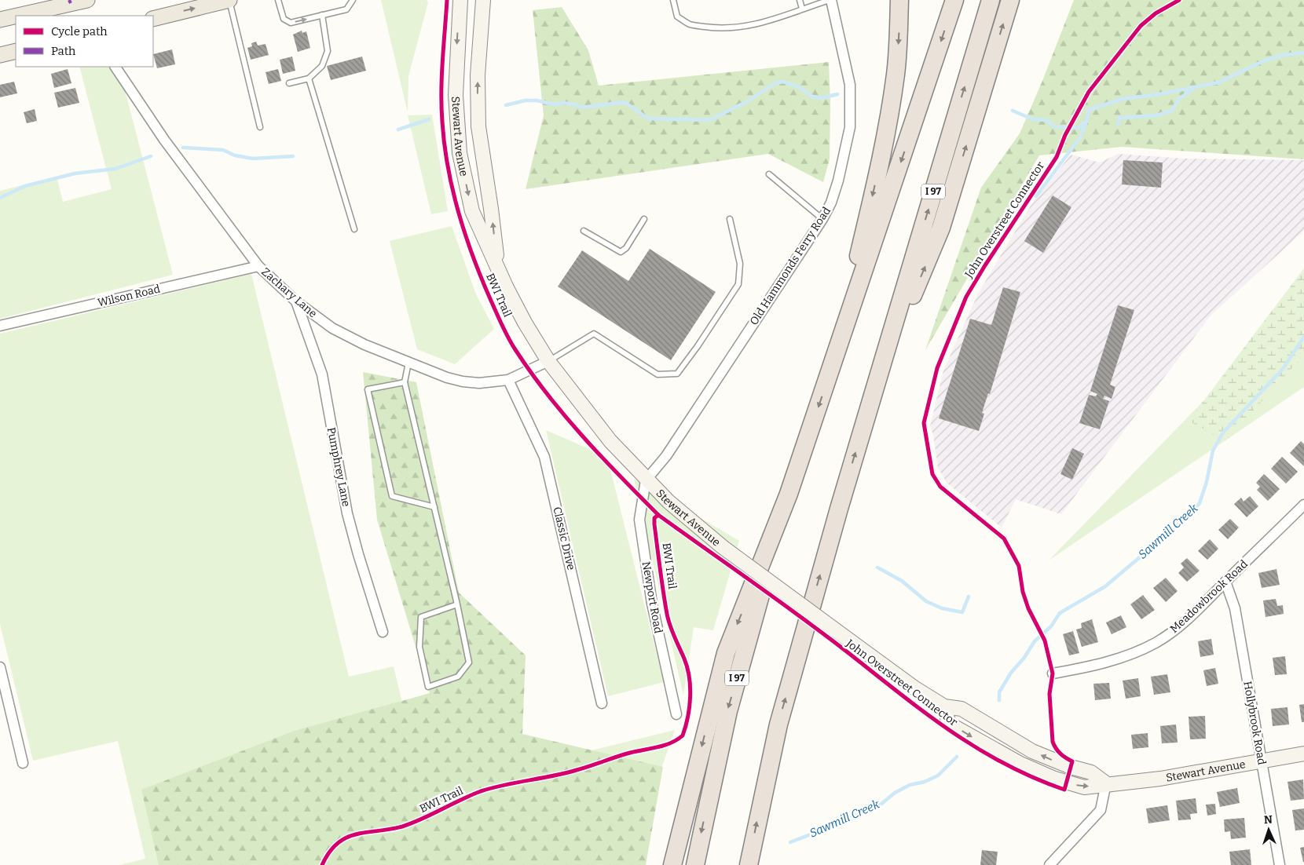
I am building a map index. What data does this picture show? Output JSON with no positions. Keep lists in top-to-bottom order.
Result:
{
  "streets": {
    "highway": ["I 97"],
    "street": [
      "Stewart Avenue",
      "Old Hammonds Ferry Road",
      "Zachary Lane",
      "Wilson Road",
      "Pumphrey Lane",
      "Classic Drive",
      "Meadowbrook Road",
      "Newport Road",
      "Hollybrook Road"
    ],
    "cycle path": ["John Overstreet Connector", "BWI Trail"]
  },
  "crossings": [
    ["Stewart Avenue", "Old Hammonds Ferry Road"],
    ["Stewart Avenue", "Zachary Lane"],
    ["Stewart Avenue", "Newport Road"],
    ["Stewart Avenue", "Hollybrook Road"],
    ["Old Hammonds Ferry Road", "Newport Road"],
    ["Zachary Lane", "Wilson Road"],
    ["Zachary Lane", "Pumphrey Lane"],
    ["Zachary Lane", "Classic Drive"],
    ["Meadowbrook Road", "Hollybrook Road"]
  ],
  "water": ["Sawmill Creek"],
  "legend": ["Cycle path", "Path"],
  "north": "top"
}
